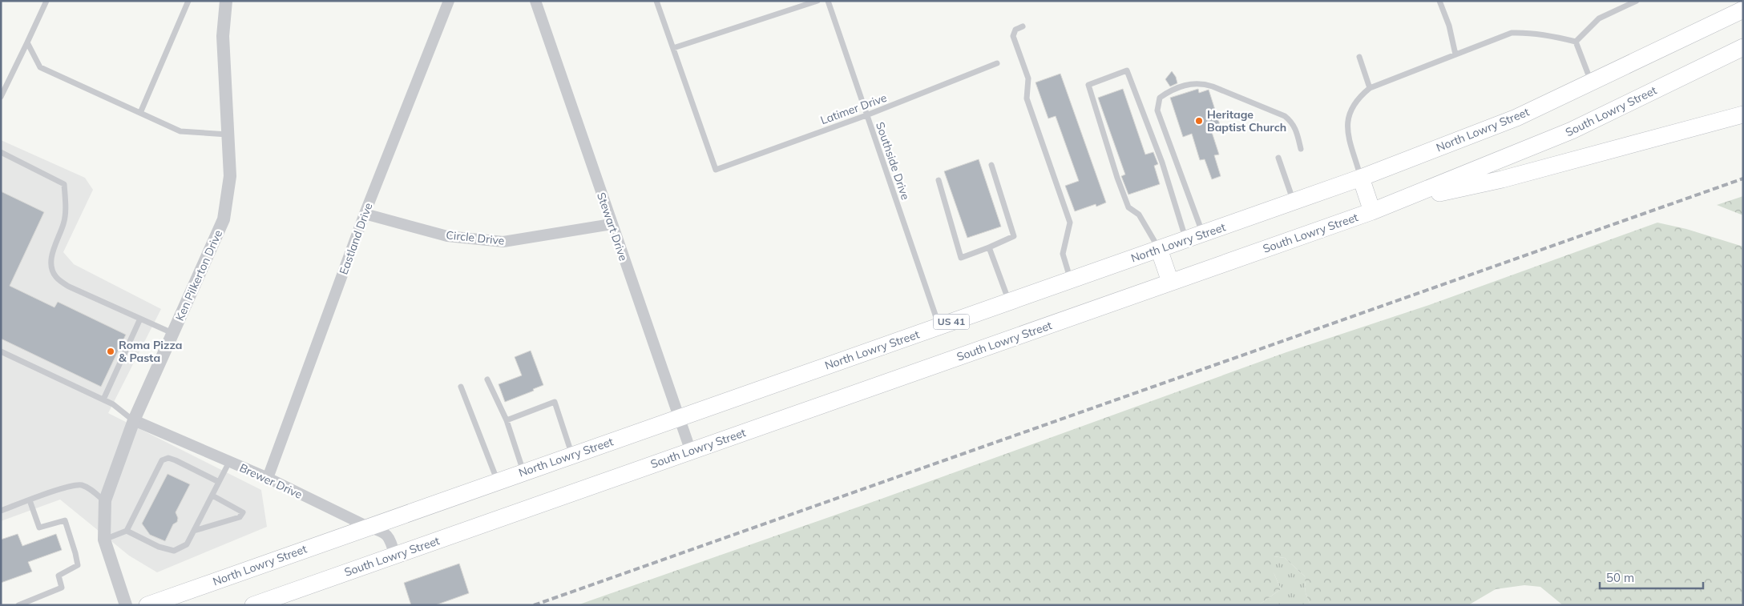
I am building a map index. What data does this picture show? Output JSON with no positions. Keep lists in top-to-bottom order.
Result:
{
  "streets": {
    "main road": ["South Lowry Street", "North Lowry Street", "US 41"],
    "street": [
      "Stewart Drive",
      "Circle Drive",
      "Eastland Drive",
      "Ken Pilkerton Drive",
      "Brewer Drive"
    ],
    "lane": ["Latimer Drive", "Southside Drive"]
  },
  "crossings": [
    ["Latimer Drive", "Southside Drive"],
    ["South Lowry Street", "Stewart Drive"],
    ["South Lowry Street", "Brewer Drive"],
    ["North Lowry Street", "Southside Drive"],
    ["North Lowry Street", "Stewart Drive"],
    ["North Lowry Street", "Brewer Drive"],
    ["Stewart Drive", "Circle Drive"],
    ["Circle Drive", "Eastland Drive"],
    ["Eastland Drive", "Brewer Drive"],
    ["Ken Pilkerton Drive", "Brewer Drive"]
  ],
  "places": ["Heritage Baptist Church", "Roma Pizza & Pasta"],
  "scale_bar": "50 m"
}
